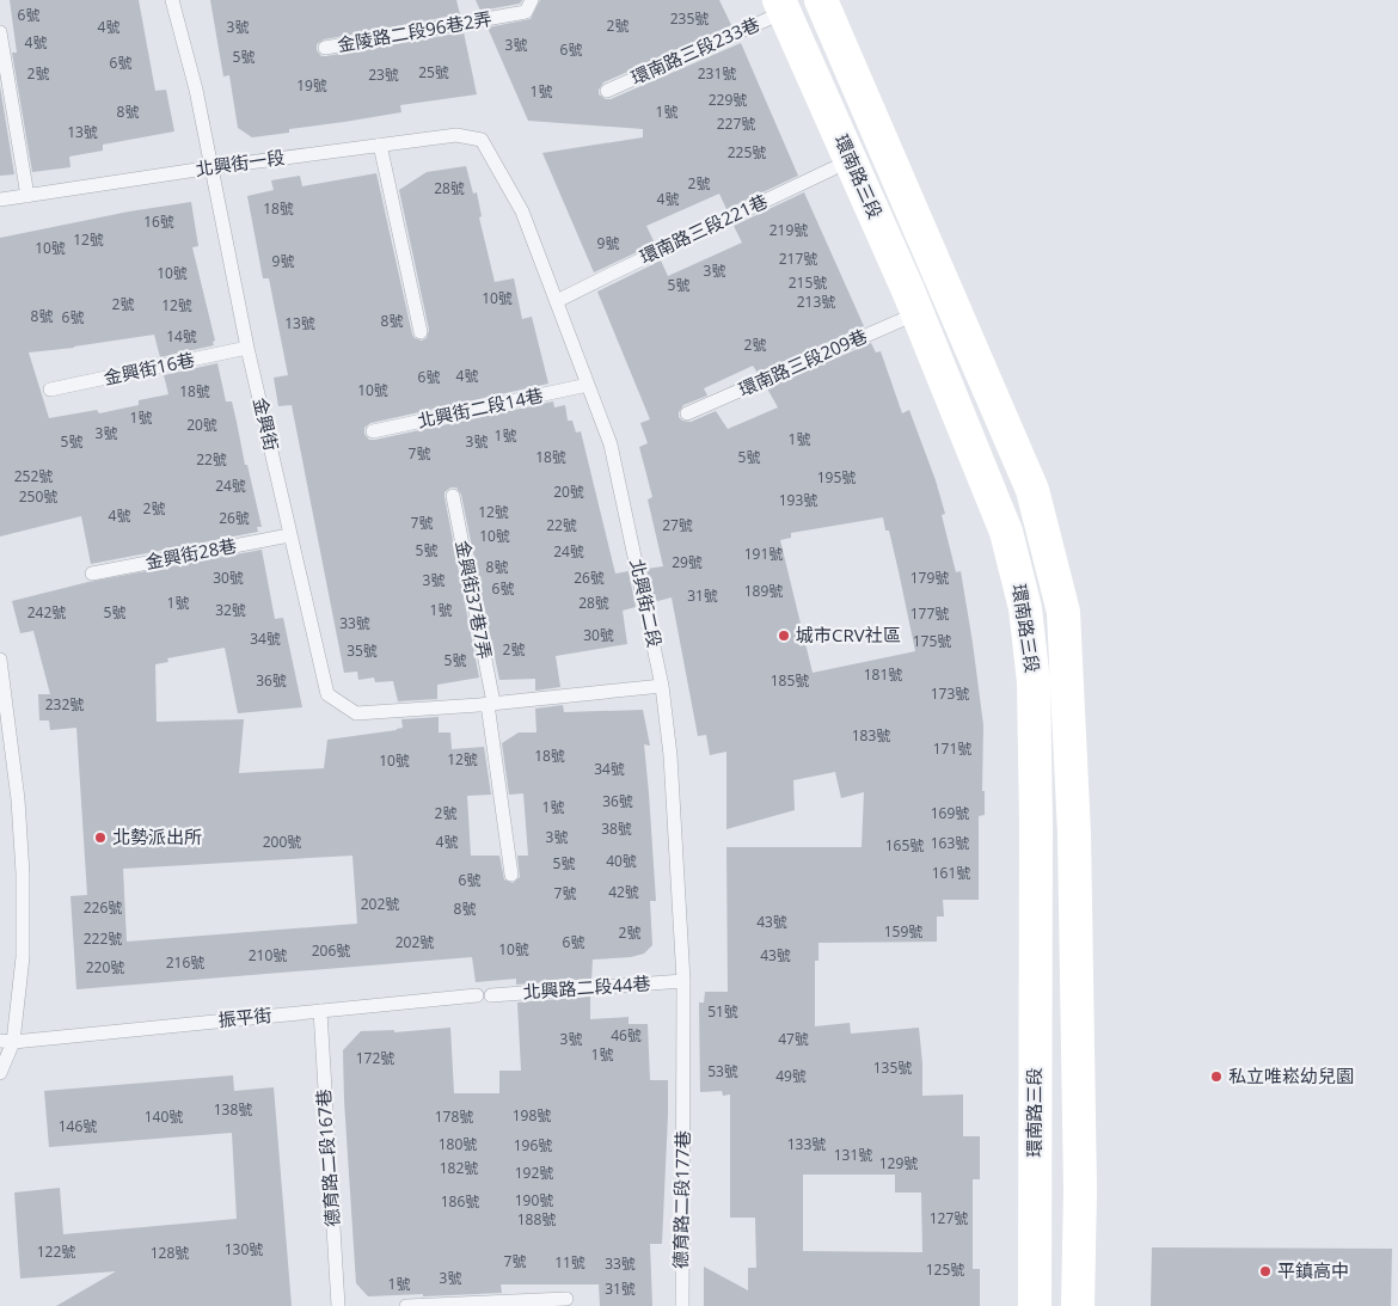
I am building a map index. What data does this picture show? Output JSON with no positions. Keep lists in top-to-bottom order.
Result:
{
  "streets": {
    "main road": ["環南路三段"],
    "lane": [
      "金陵路二段96巷2弄",
      "環南路三段233巷",
      "北興街一段",
      "環南路三段221巷",
      "環南路三段209巷",
      "金興街16巷",
      "北興街二段14巷",
      "金興街",
      "金興街28巷",
      "金興街37巷7弄",
      "北興街二段",
      "北興路二段44巷",
      "振平街",
      "德育路二段167巷",
      "德育路二段177巷"
    ]
  },
  "crossings": [
    ["環南路三段233巷", "環南路三段"],
    ["北興街一段", "金興街"],
    ["北興街一段", "北興街二段"],
    ["環南路三段", "環南路三段221巷"],
    ["環南路三段", "環南路三段209巷"],
    ["環南路三段221巷", "北興街二段"],
    ["金興街16巷", "金興街"],
    ["北興街二段14巷", "北興街二段"],
    ["金興街", "金興街28巷"],
    ["金興街", "金興街37巷7弄"],
    ["金興街", "北興街二段"],
    ["北興街二段", "北興路二段44巷"],
    ["北興街二段", "德育路二段177巷"],
    ["北興路二段44巷", "振平街"],
    ["振平街", "德育路二段167巷"]
  ],
  "places": [
    "城市CRV社區",
    "北勢派出所",
    "私立唯崧幼兒園",
    "平鎮高中"
  ],
  "house_numbers": [
    "6號",
    "235號",
    "2號",
    "4號",
    "3號",
    "4號",
    "3號",
    "6號",
    "5號",
    "6號",
    "25號",
    "2號",
    "231號",
    "23號",
    "19號",
    "1號",
    "229號",
    "8號",
    "1號",
    "227號",
    "13號",
    "225號",
    "2號",
    "28號",
    "4號",
    "18號",
    "16號",
    "219號",
    "12號",
    "9號",
    "10號",
    "217號",
    "9號",
    "3號",
    "10號",
    "215號",
    "5號",
    "10號",
    "213號",
    "2號",
    "12號",
    "8號",
    "6號",
    "8號",
    "13號",
    "14號",
    "2號",
    "4號",
    "6號",
    "10號",
    "18號",
    "1號",
    "20號",
    "3號",
    "1號",
    "1號",
    "5號",
    "3號",
    "7號",
    "18號",
    "5號",
    "22號",
    "252號",
    "195號",
    "24號",
    "20號",
    "250號",
    "193號",
    "2號",
    "12號",
    "4號",
    "26號",
    "7號",
    "22號",
    "27號",
    "10號",
    "5號",
    "24號",
    "191號",
    "29號",
    "8號",
    "30號",
    "26號",
    "179號",
    "3號",
    "6號",
    "189號",
    "31號",
    "1號",
    "28號",
    "32號",
    "1號",
    "242號",
    "5號",
    "177號",
    "33號",
    "30號",
    "34號",
    "175號",
    "2號",
    "35號",
    "5號",
    "181號",
    "36號",
    "185號",
    "173號",
    "232號",
    "183號",
    "171號",
    "18號",
    "12號",
    "10號",
    "34號",
    "36號",
    "1號",
    "2號",
    "169號",
    "38號",
    "3號",
    "200號",
    "4號",
    "163號",
    "165號",
    "40號",
    "5號",
    "161號",
    "6號",
    "42號",
    "7號",
    "202號",
    "226號",
    "8號",
    "43號",
    "159號",
    "2號",
    "222號",
    "202號",
    "6號",
    "10號",
    "206號",
    "210號",
    "43號",
    "216號",
    "220號",
    "51號",
    "46號",
    "3號",
    "47號",
    "1號",
    "172號",
    "135號",
    "53號",
    "49號",
    "138號",
    "198號",
    "140號",
    "178號",
    "146號",
    "180號",
    "133號",
    "196號",
    "131號",
    "129號",
    "182號",
    "192號",
    "190號",
    "186號",
    "127號",
    "188號",
    "130號",
    "122號",
    "128號",
    "7號",
    "11號",
    "33號",
    "125號",
    "3號",
    "1號",
    "31號"
  ]
}
